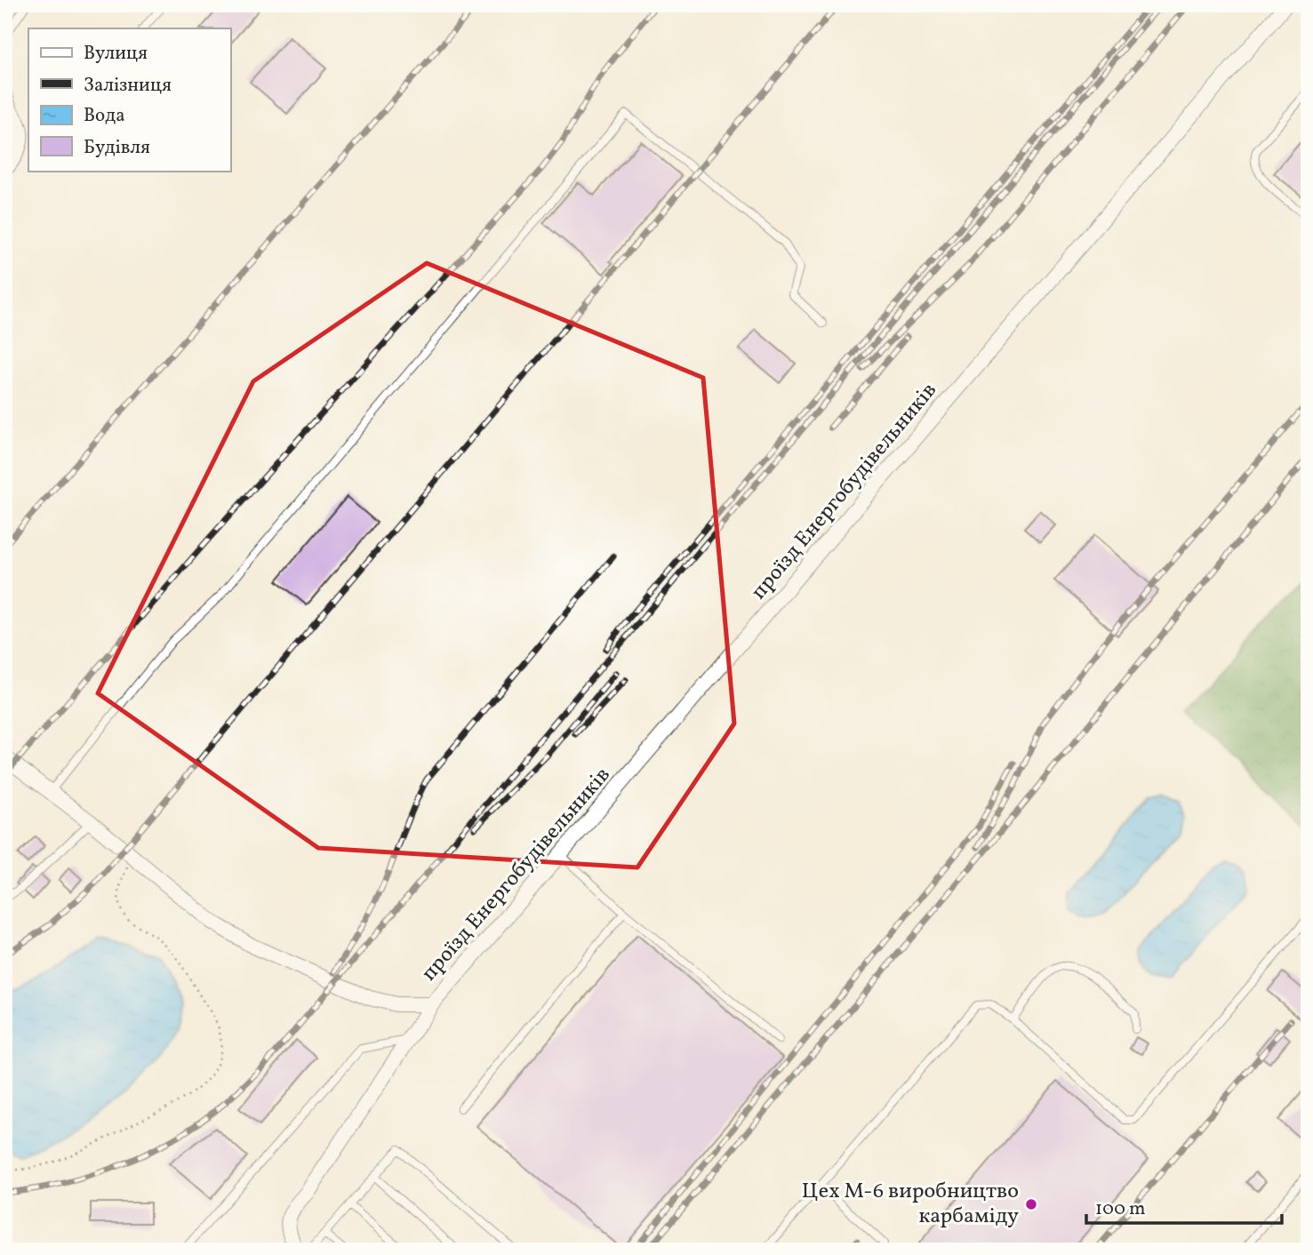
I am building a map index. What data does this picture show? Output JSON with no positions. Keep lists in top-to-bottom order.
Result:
{
  "streets": {
    "street": ["проїзд Енергобудівельників"]
  },
  "places": ["Цех М-6 виробництво карбаміду"],
  "legend": [
    "Вулиця",
    "Залізниця",
    "Вода",
    "Будівля"
  ],
  "scale_bar": "100 m"
}
